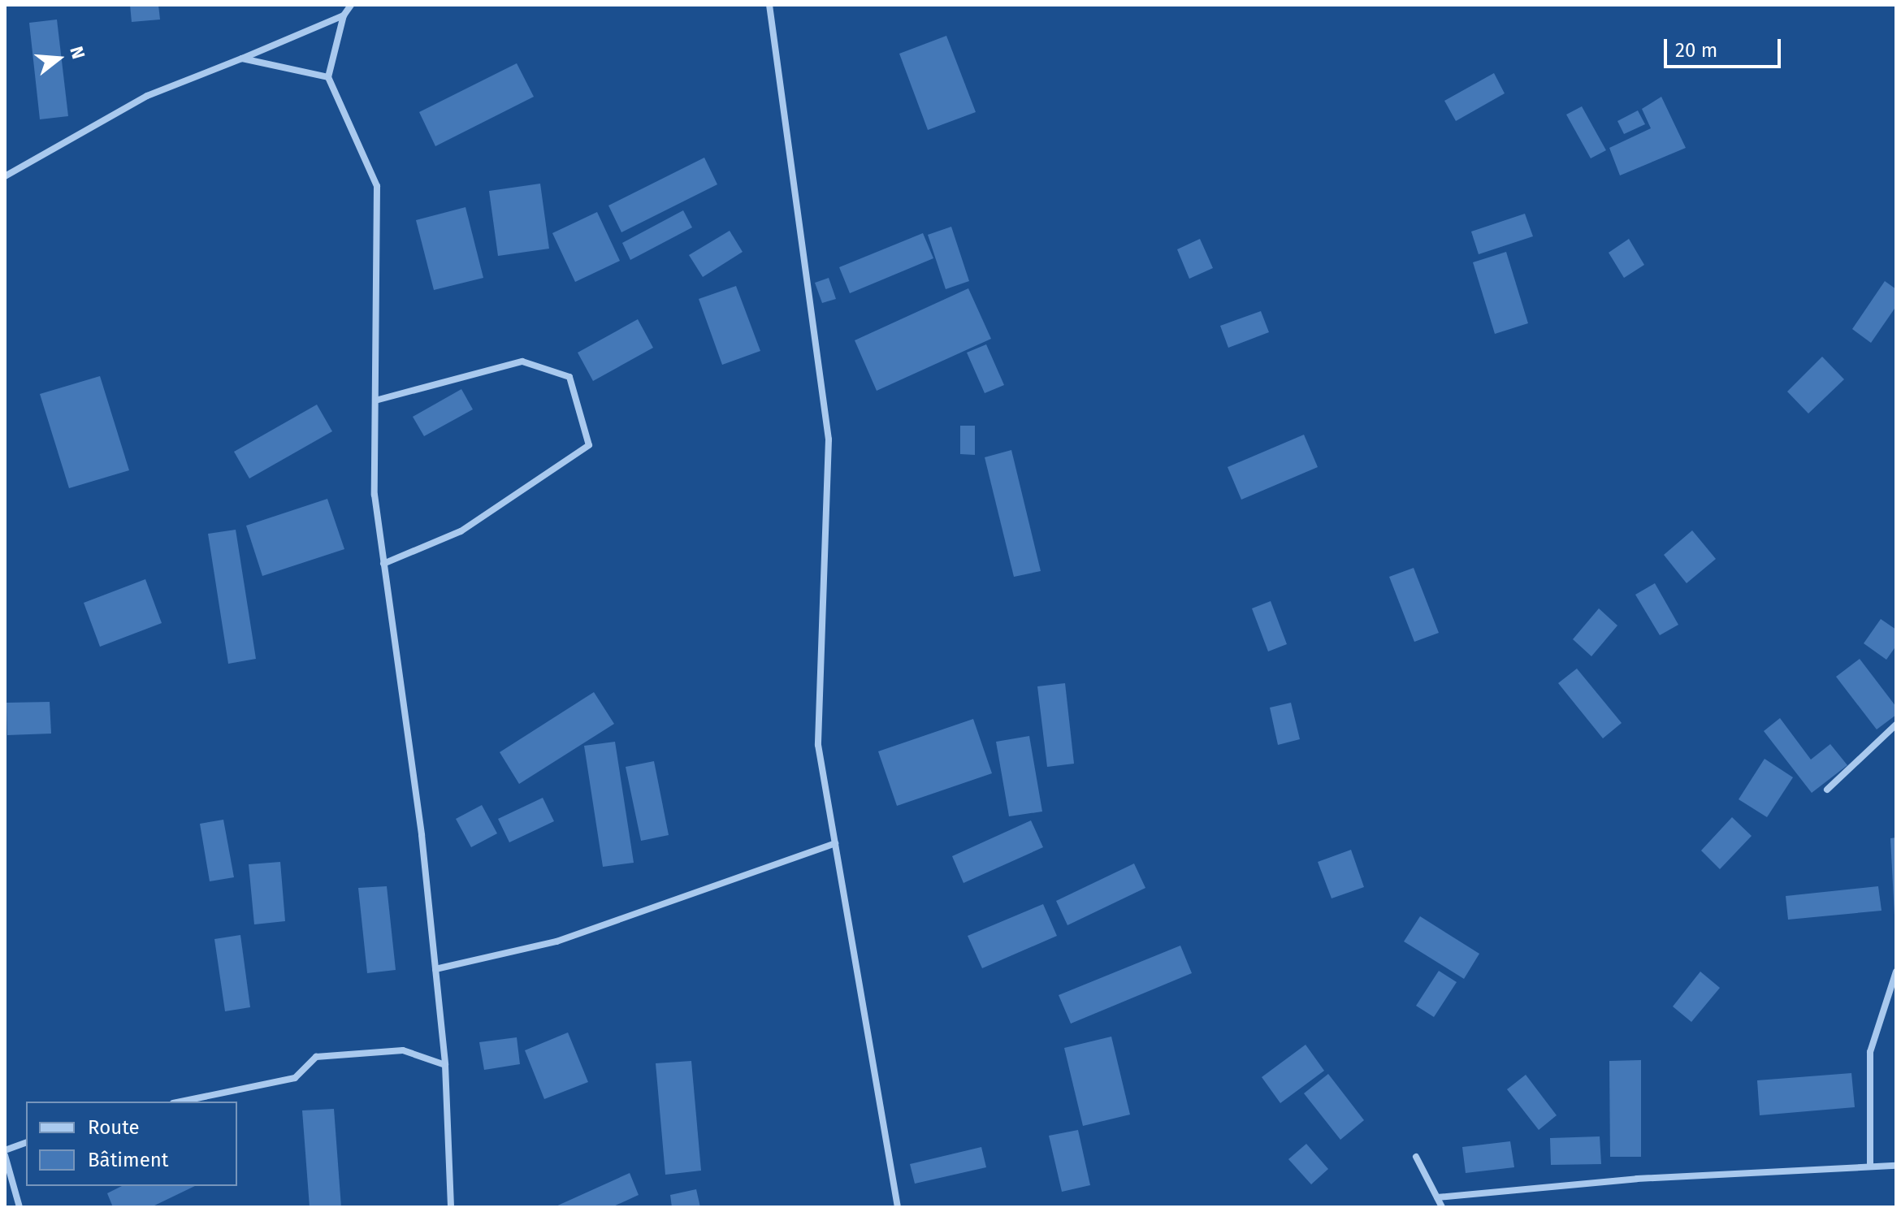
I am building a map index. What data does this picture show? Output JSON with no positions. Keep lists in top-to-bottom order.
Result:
{
  "legend": ["Route", "Bâtiment"],
  "scale_bar": "20 m",
  "north": "right"
}
